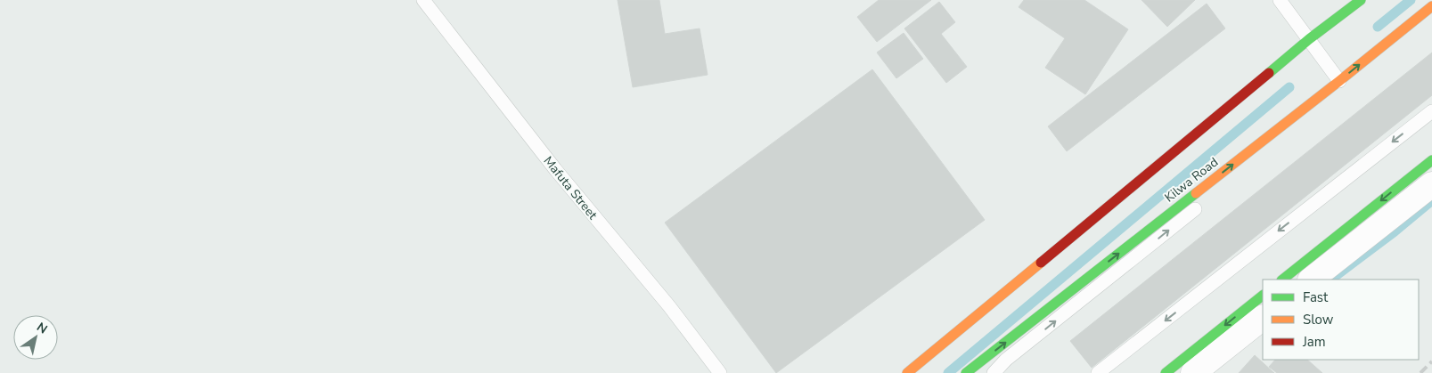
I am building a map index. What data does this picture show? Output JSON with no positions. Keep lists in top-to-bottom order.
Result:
{
  "streets": {
    "main road": ["Kilwa Road"],
    "lane": ["Mafuta Street"]
  },
  "legend": ["Fast", "Slow", "Jam"],
  "north": "top right"
}
